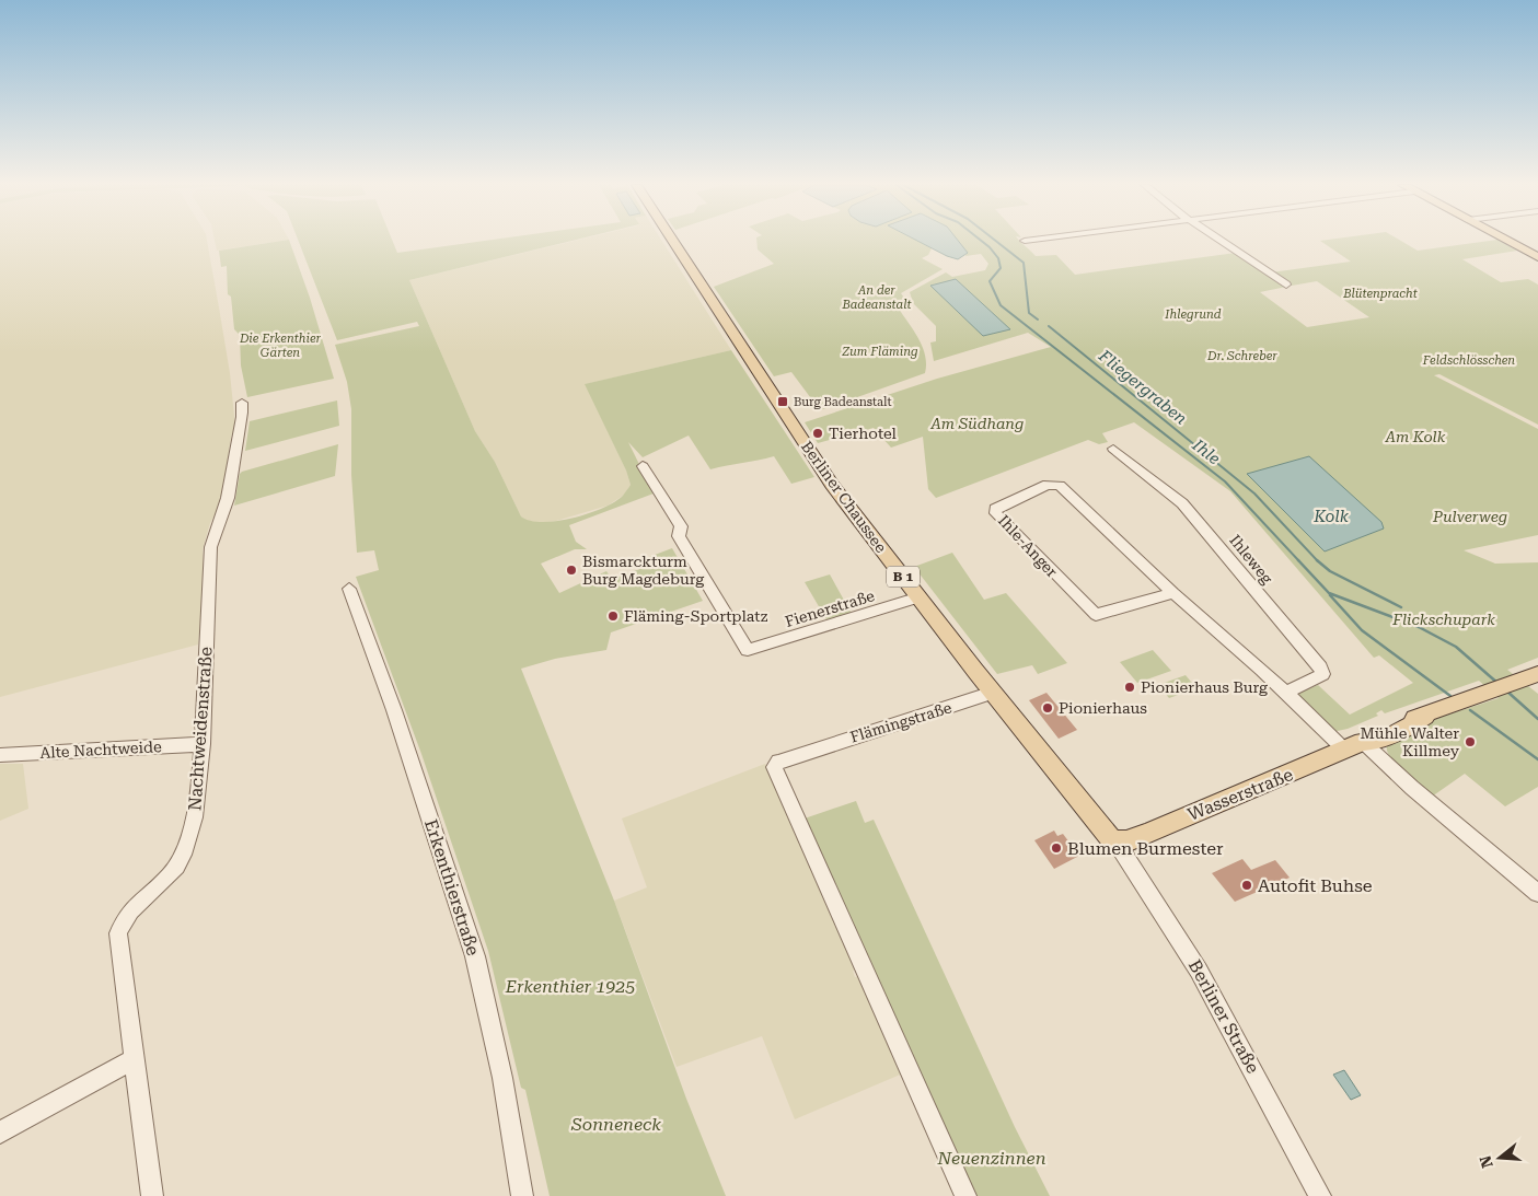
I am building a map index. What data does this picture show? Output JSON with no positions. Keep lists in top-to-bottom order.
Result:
{
  "streets": {
    "main road": ["Berliner Chaussee", "B 1", "Wasserstraße"],
    "street": [
      "Ihle-Anger",
      "Ihleweg",
      "Fienerstraße",
      "Flämingstraße",
      "Nachtweidenstraße",
      "Alte Nachtweide",
      "Erkenthierstraße",
      "Berliner Straße"
    ]
  },
  "crossings": [
    ["Berliner Chaussee", "Fienerstraße"],
    ["Berliner Chaussee", "Flämingstraße"],
    ["Berliner Chaussee", "Wasserstraße"],
    ["Berliner Chaussee", "Berliner Straße"],
    ["Ihle-Anger", "Ihleweg"],
    ["Ihle-Anger", "Wasserstraße"],
    ["Nachtweidenstraße", "Alte Nachtweide"],
    ["Wasserstraße", "Berliner Straße"]
  ],
  "water": ["Fliegergraben", "Ihle", "Kolk"],
  "parks": [
    "An der Badeanstalt",
    "Blütenpracht",
    "Ihlegrund",
    "Die Erkenthier Gärten",
    "Zum Fläming",
    "Dr. Schreber",
    "Feldschlösschen",
    "Am Südhang",
    "Am Kolk",
    "Pulverweg",
    "Flickschupark",
    "Erkenthier 1925",
    "Sonneneck",
    "Neuenzinnen"
  ],
  "places": {
    "transit": ["Burg Badeanstalt"],
    "other": [
      "Tierhotel",
      "Bismarckturm Burg Magdeburg",
      "Fläming-Sportplatz",
      "Pionierhaus Burg",
      "Pionierhaus",
      "Mühle Walter Killmey",
      "Blumen Burmester",
      "Autofit Buhse"
    ]
  },
  "north": "left"
}
